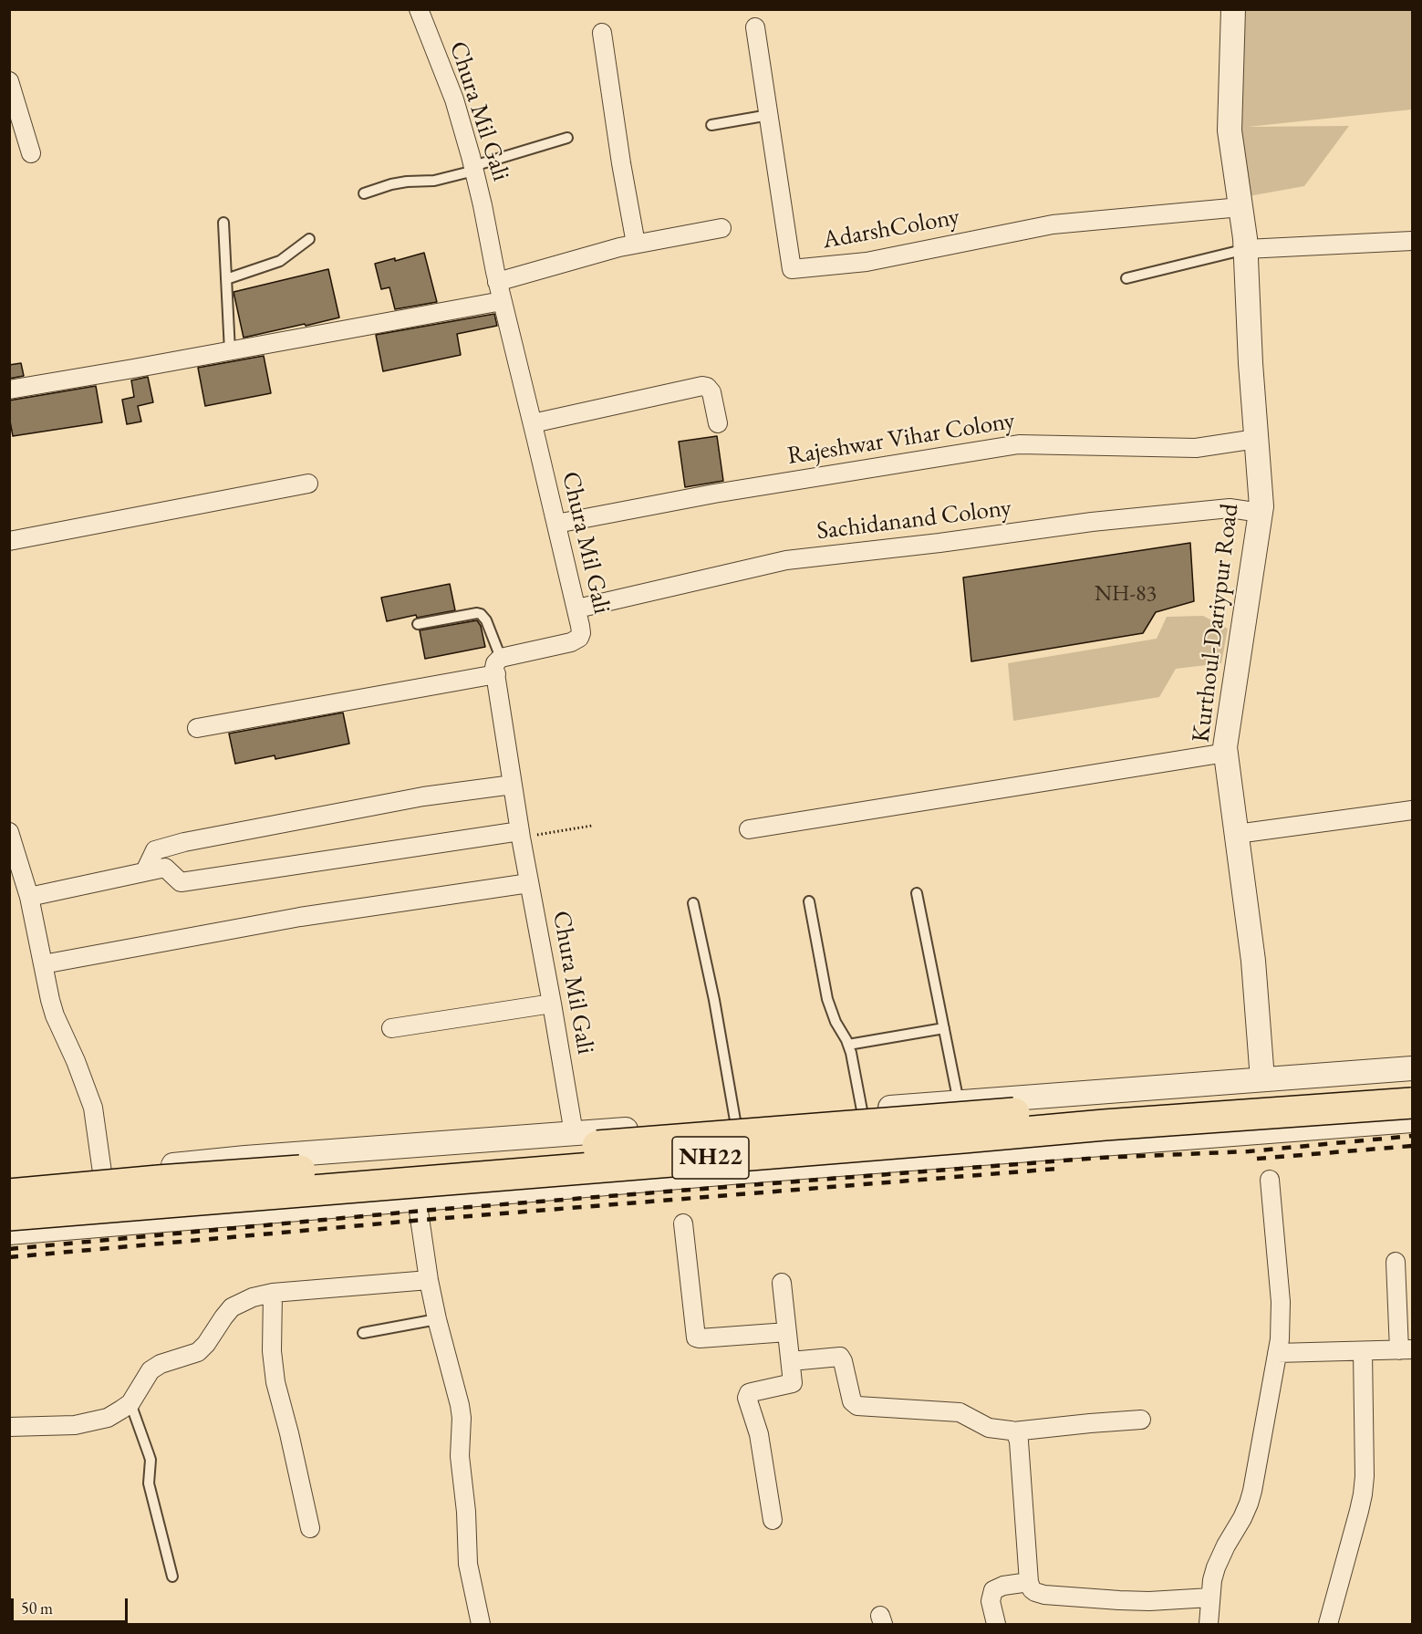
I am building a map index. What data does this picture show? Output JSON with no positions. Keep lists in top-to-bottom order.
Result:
{
  "streets": {
    "highway": ["NH22"],
    "street": [
      "Chura Mil Gali",
      "AdarshColony",
      "Rajeshwar Vihar Colony",
      "Sachidanand Colony",
      "Kurthoul-Dariypur Road"
    ]
  },
  "crossings": [
    ["Chura Mil Gali", "Rajeshwar Vihar Colony"],
    ["Chura Mil Gali", "Sachidanand Colony"],
    ["AdarshColony", "Kurthoul-Dariypur Road"],
    ["Rajeshwar Vihar Colony", "Kurthoul-Dariypur Road"],
    ["Sachidanand Colony", "Kurthoul-Dariypur Road"]
  ],
  "house_numbers": ["NH-83"],
  "scale_bar": "50 m"
}
